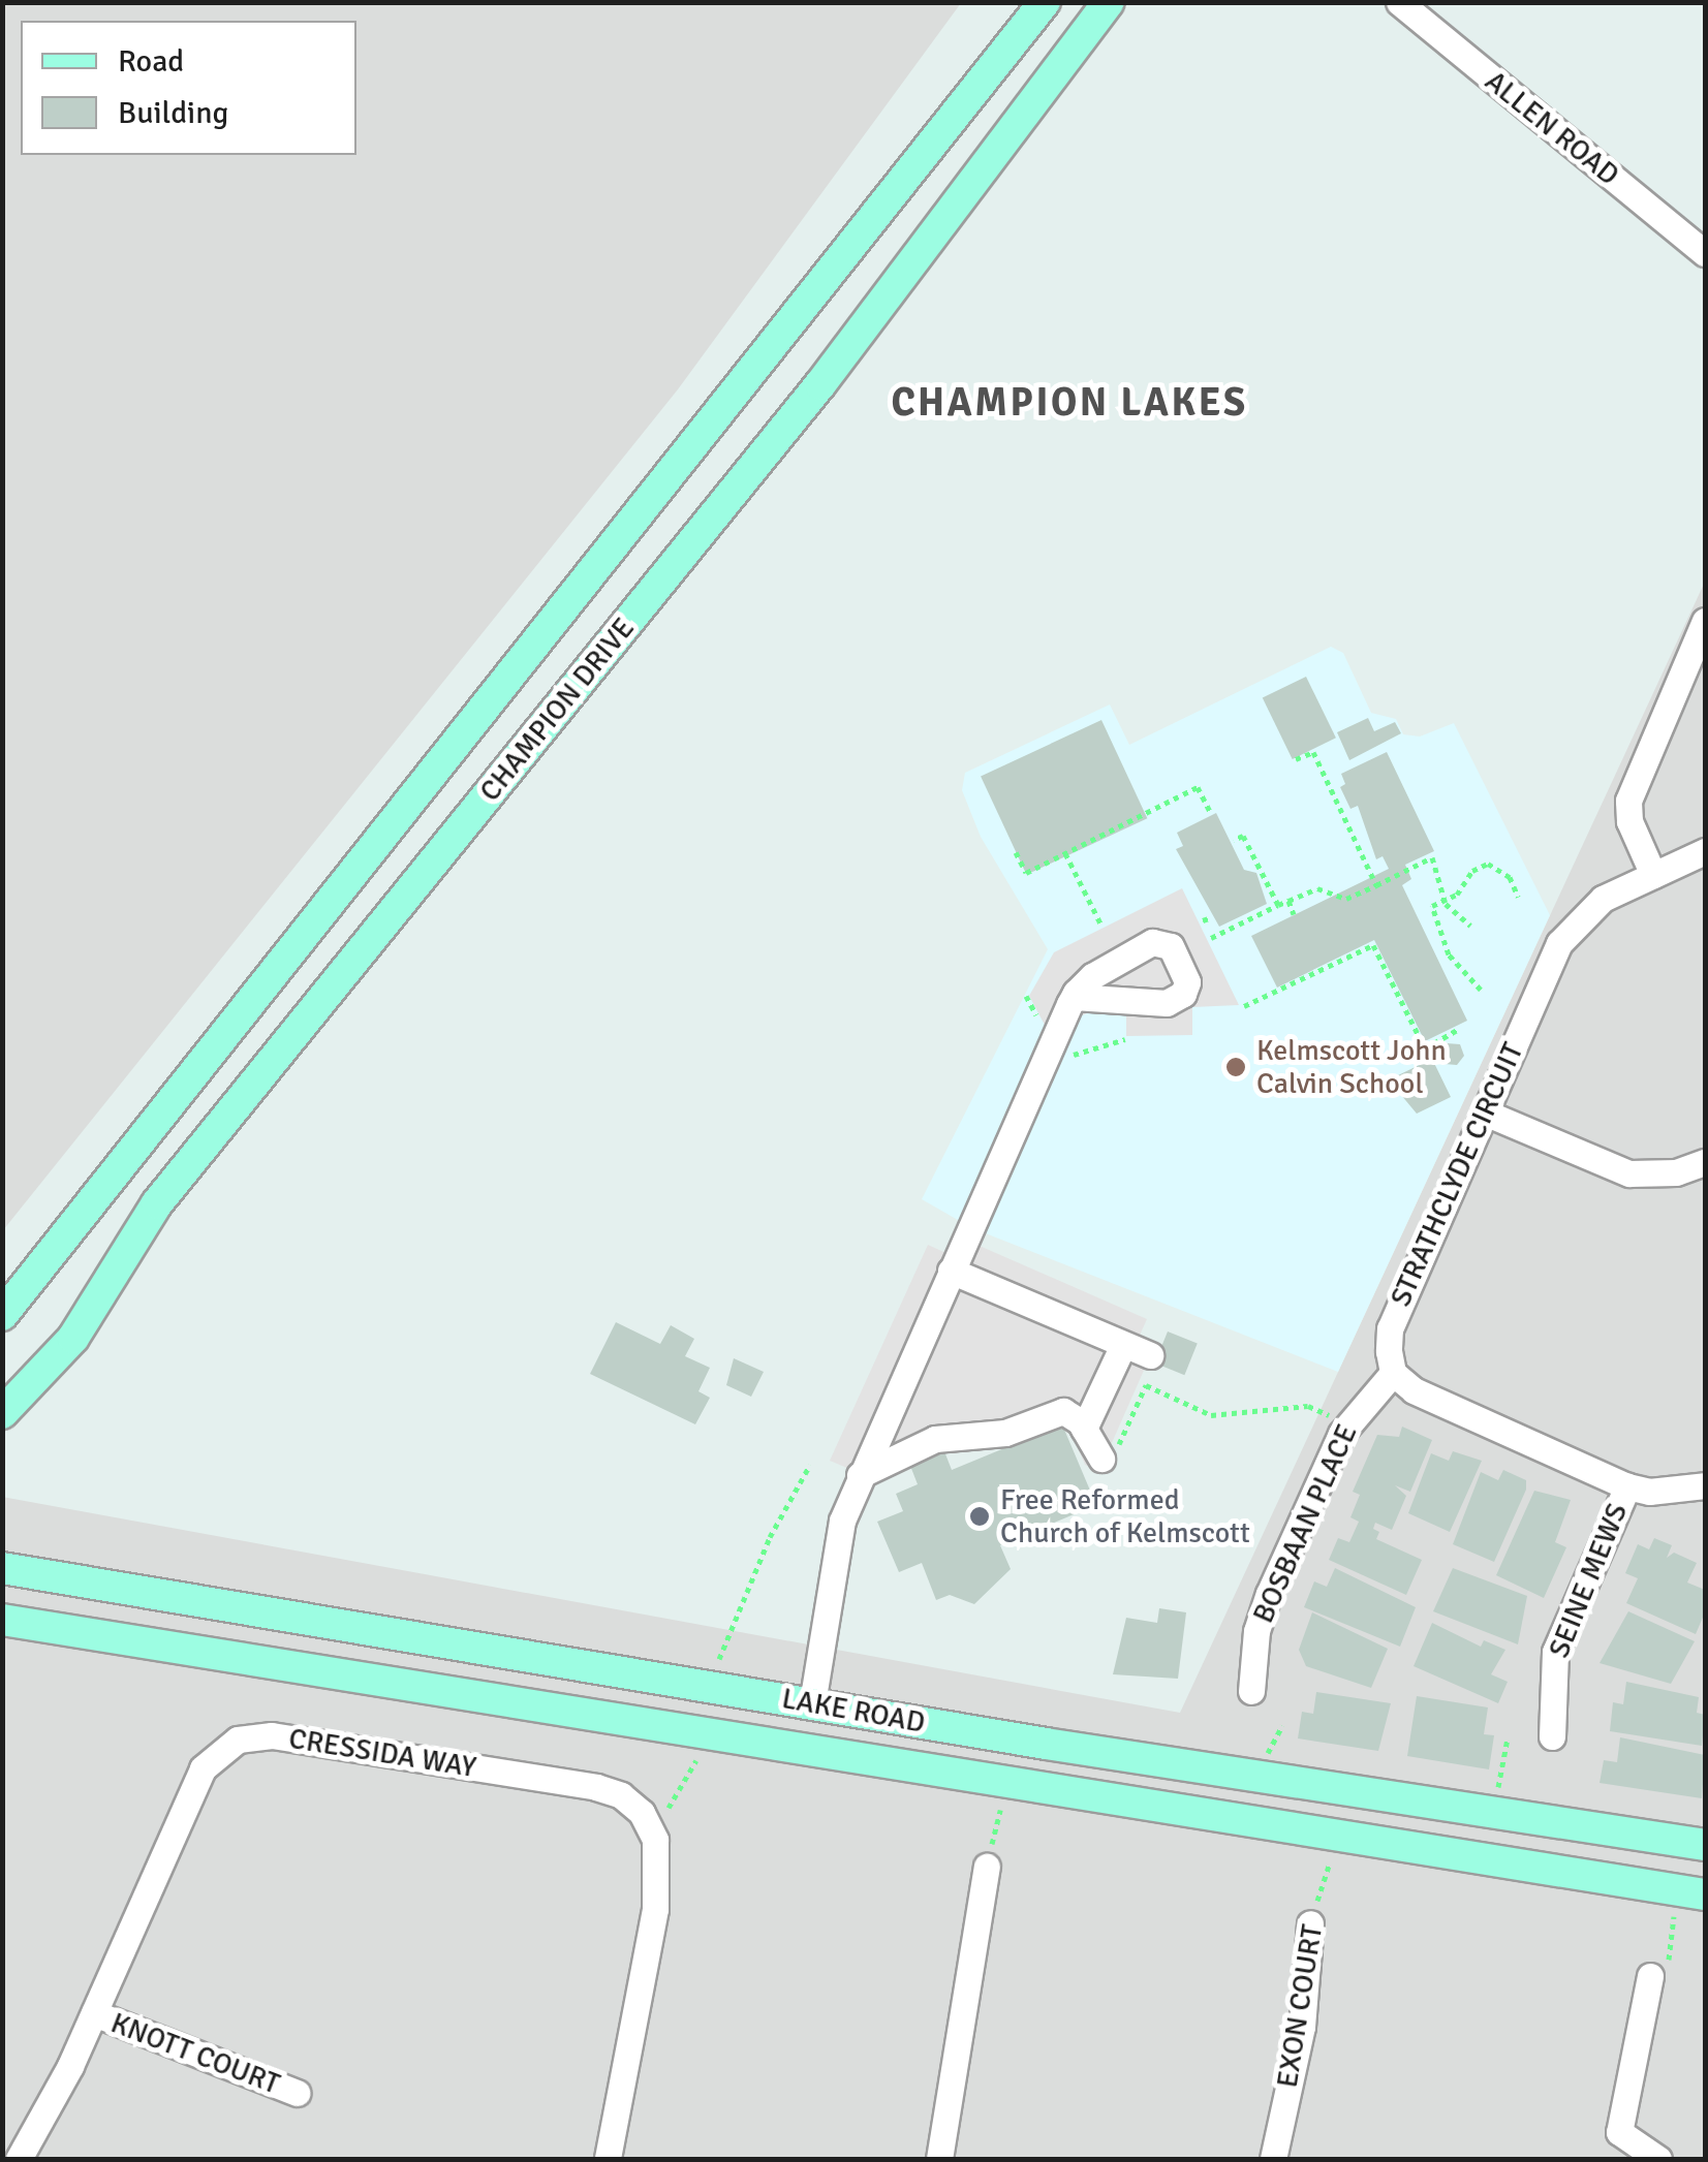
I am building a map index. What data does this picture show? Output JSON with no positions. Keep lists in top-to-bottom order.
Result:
{
  "streets": {
    "main road": ["CHAMPION DRIVE", "LAKE ROAD"],
    "street": [
      "ALLEN ROAD",
      "STRATHCLYDE CIRCUIT",
      "BOSBAAN PLACE",
      "SEINE MEWS",
      "CRESSIDA WAY",
      "EXON COURT",
      "KNOTT COURT"
    ]
  },
  "crossings": [
    ["STRATHCLYDE CIRCUIT", "BOSBAAN PLACE"],
    ["CRESSIDA WAY", "KNOTT COURT"]
  ],
  "districts": ["CHAMPION LAKES"],
  "places": ["Kelmscott John Calvin School", "Free Reformed Church of Kelmscott"],
  "legend": ["Road", "Building"]
}
